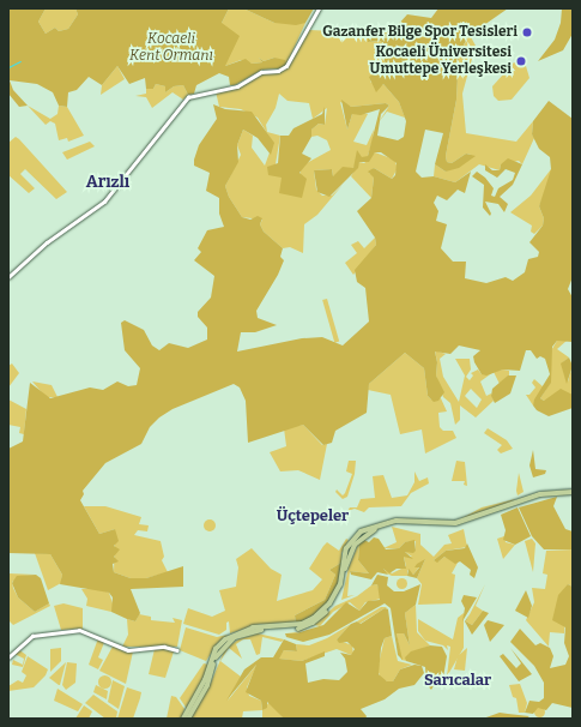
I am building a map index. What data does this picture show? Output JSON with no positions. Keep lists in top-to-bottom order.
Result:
{
  "districts": ["Arızlı", "Üçtepeler", "Sarıcalar"],
  "parks": ["Kocaeli Kent Ormanı"],
  "places": ["Gazanfer Bilge Spor Tesisleri", "Kocaeli Üniversitesi Umuttepe Yerleşkesi"]
}
